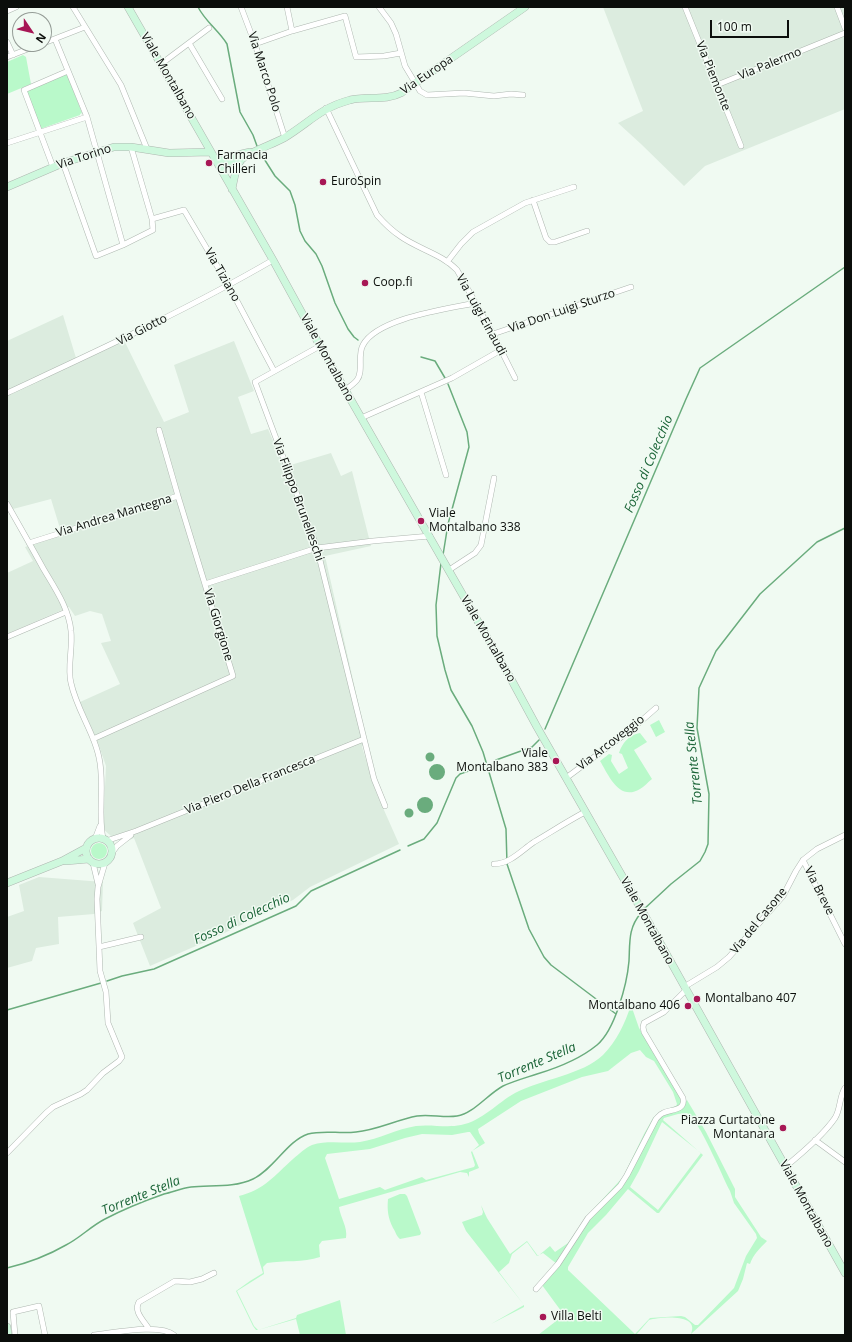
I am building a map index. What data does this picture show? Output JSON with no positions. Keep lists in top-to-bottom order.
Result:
{
  "streets": {
    "main road": ["Via Europa", "Viale Montalbano", "Via Torino"],
    "street": [
      "Via Palermo",
      "Via Marco Polo",
      "Via Piemonte",
      "Via Tiziano",
      "Via Don Luigi Sturzo",
      "Via Luigi Einaudi",
      "Via Giotto",
      "Via Filippo Brunelleschi",
      "Via Andrea Mantegna",
      "Via Giorgione",
      "Via Arcoveggio",
      "Via Piero Della Francesca",
      "Via Breve",
      "Via del Casone"
    ]
  },
  "crossings": [
    ["Via Palermo", "Via Piemonte"],
    ["Via Marco Polo", "Via Europa"],
    ["Viale Montalbano", "Via Torino"],
    ["Viale Montalbano", "Via Giotto"],
    ["Viale Montalbano", "Via Filippo Brunelleschi"],
    ["Viale Montalbano", "Via Arcoveggio"],
    ["Viale Montalbano", "Via del Casone"],
    ["Via Tiziano", "Via Giotto"],
    ["Via Tiziano", "Via Filippo Brunelleschi"],
    ["Via Don Luigi Sturzo", "Via Luigi Einaudi"],
    ["Via Filippo Brunelleschi", "Via Piero Della Francesca"],
    ["Via Andrea Mantegna", "Via Giorgione"],
    ["Via Breve", "Via del Casone"]
  ],
  "water": ["Fosso di Colecchio", "Torrente Stella"],
  "places": [
    "Farmacia Chilleri",
    "EuroSpin",
    "Coop.fi",
    "Viale Montalbano 338",
    "Viale Montalbano 383",
    "Montalbano 407",
    "Montalbano 406",
    "Piazza Curtatone Montanara",
    "Villa Belti"
  ],
  "scale_bar": "100 m",
  "north": "bottom right"
}
